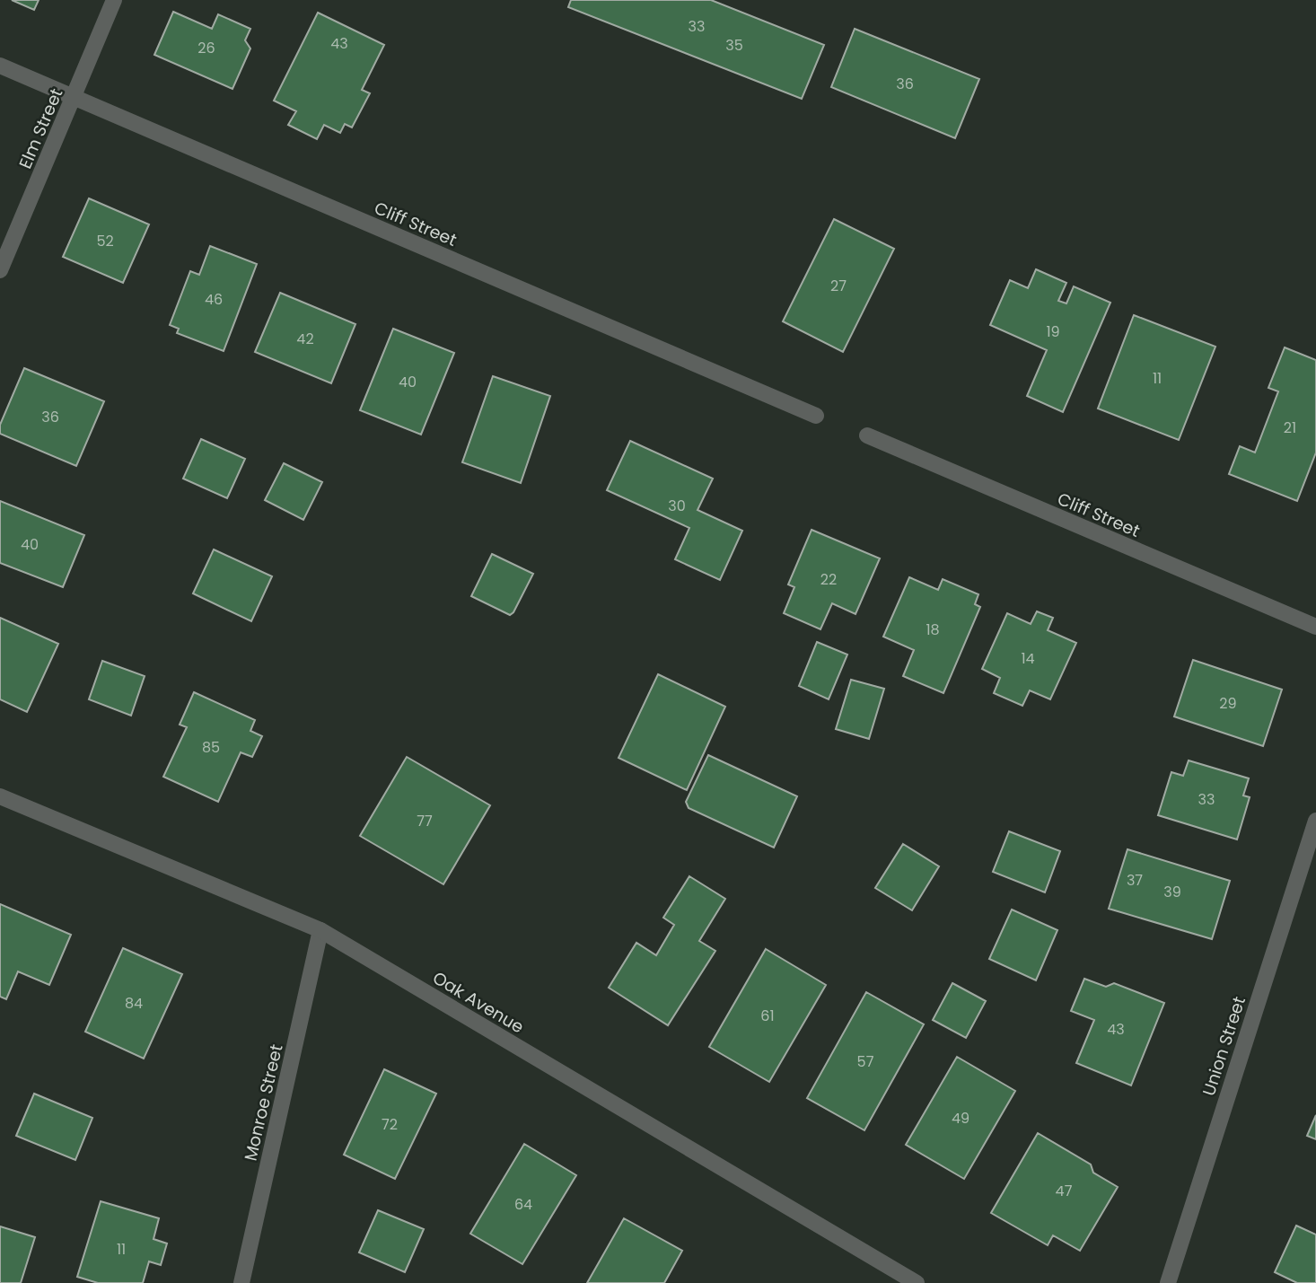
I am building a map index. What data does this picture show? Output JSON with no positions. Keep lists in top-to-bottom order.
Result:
{
  "streets": {
    "street": [
      "Elm Street",
      "Cliff Street",
      "Oak Avenue",
      "Union Street",
      "Monroe Street"
    ]
  },
  "crossings": [
    ["Elm Street", "Cliff Street"],
    ["Oak Avenue", "Monroe Street"]
  ],
  "house_numbers": [
    "33",
    "43",
    "35",
    "26",
    "36",
    "52",
    "27",
    "46",
    "19",
    "42",
    "11",
    "40",
    "36",
    "21",
    "30",
    "40",
    "22",
    "18",
    "14",
    "29",
    "85",
    "33",
    "77",
    "37",
    "39",
    "84",
    "61",
    "43",
    "57",
    "49",
    "72",
    "47",
    "64",
    "11"
  ]
}
